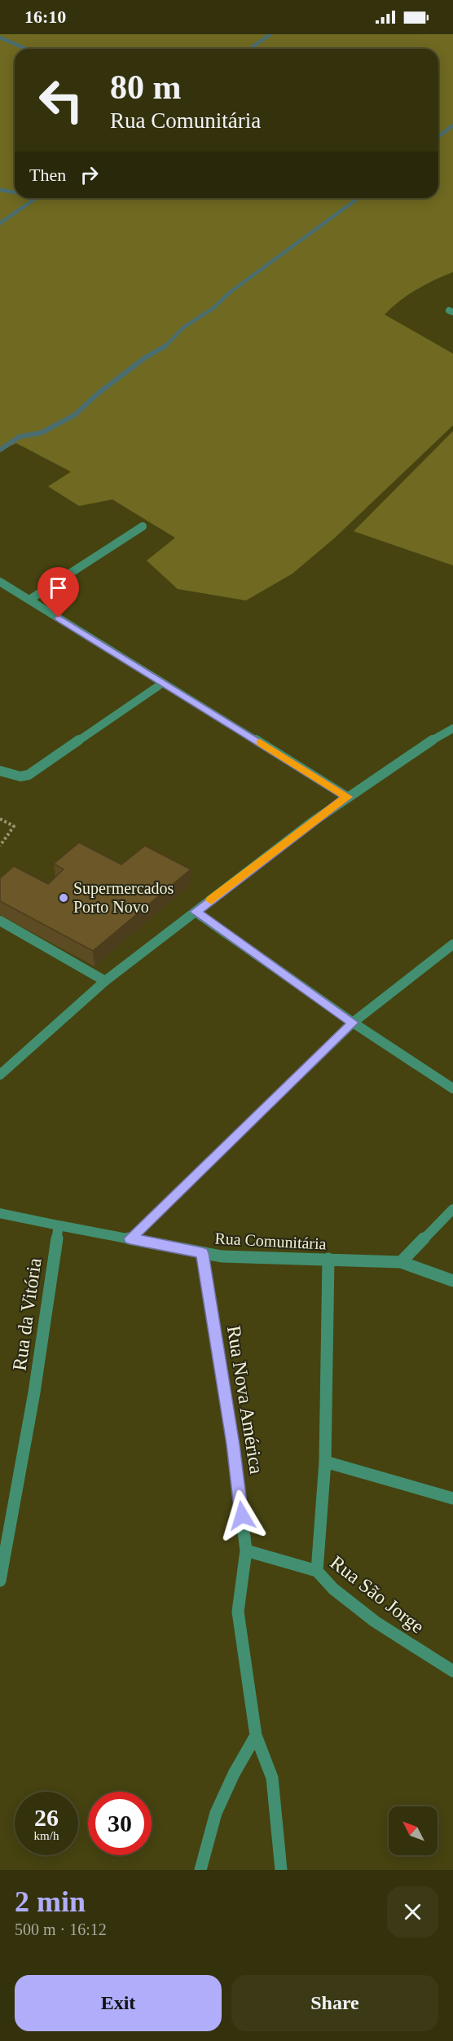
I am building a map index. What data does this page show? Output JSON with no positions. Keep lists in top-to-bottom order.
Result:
{
  "streets": {
    "street": [
      "Rua Comunitária",
      "Rua da Vitória",
      "Rua Nova América",
      "Rua São Jorge"
    ]
  },
  "crossings": [
    ["Rua Comunitária", "Rua da Vitória"],
    ["Rua Comunitária", "Rua Nova América"],
    ["Rua Nova América", "Rua São Jorge"]
  ],
  "places": ["Supermercados Porto Novo"],
  "north": "top left",
  "page": {
    "status": "16:10",
    "turn": ["80 m", "Rua Comunitária"],
    "then": "Then",
    "speed": "26 km/h",
    "limit": "30",
    "heading": ["2 min", "500 m · 16:12"],
    "buttons": ["Exit", "Share"]
  }
}
